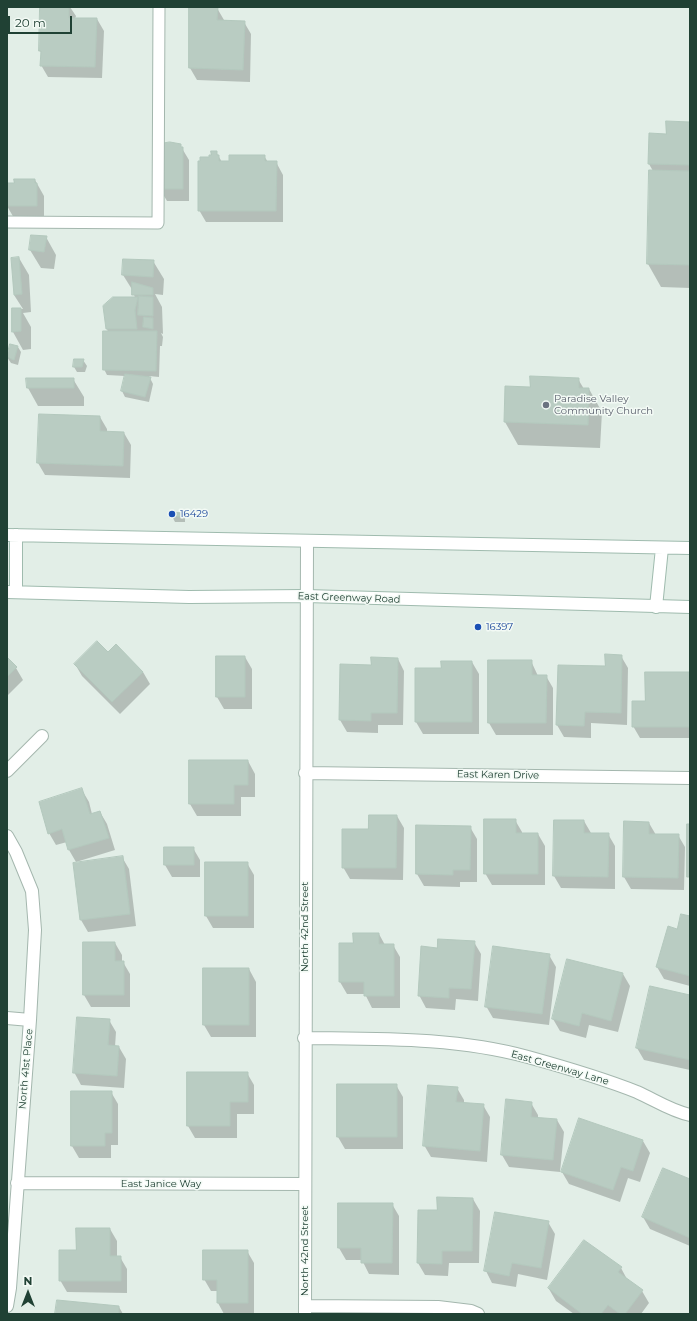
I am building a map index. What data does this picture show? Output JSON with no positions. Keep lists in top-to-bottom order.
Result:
{
  "streets": {
    "street": [
      "East Greenway Road",
      "East Karen Drive",
      "North 42nd Street",
      "East Greenway Lane",
      "North 41st Place",
      "East Janice Way"
    ]
  },
  "crossings": [
    ["East Greenway Road", "North 42nd Street"],
    ["East Karen Drive", "North 42nd Street"],
    ["North 42nd Street", "East Greenway Lane"],
    ["North 42nd Street", "East Janice Way"],
    ["North 41st Place", "East Janice Way"]
  ],
  "places": ["Paradise Valley Community Church", "16429", "16397"],
  "scale_bar": "20 m",
  "north": "top"
}
